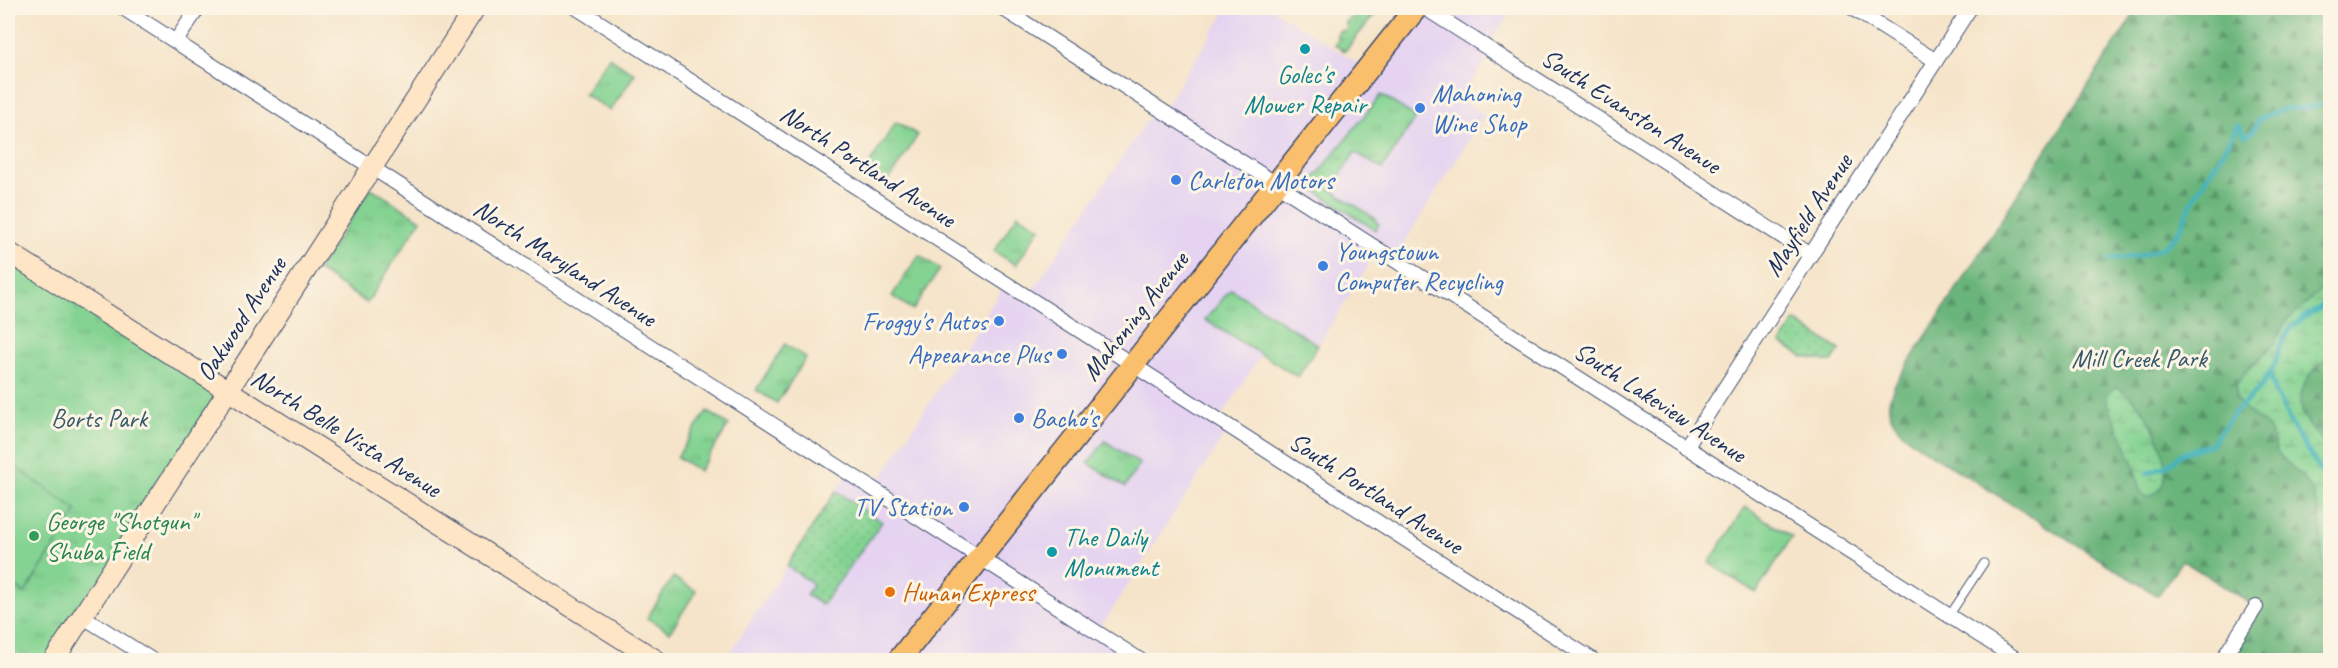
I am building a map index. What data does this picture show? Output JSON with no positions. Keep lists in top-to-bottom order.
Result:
{
  "streets": {
    "main road": ["Mahoning Avenue"],
    "street": [
      "South Evanston Avenue",
      "North Portland Avenue",
      "Mayfield Avenue",
      "North Maryland Avenue",
      "Oakwood Avenue",
      "South Lakeview Avenue",
      "North Belle Vista Avenue",
      "South Portland Avenue"
    ]
  },
  "crossings": [
    ["South Evanston Avenue", "Mayfield Avenue"],
    ["North Portland Avenue", "Mahoning Avenue"],
    ["North Portland Avenue", "South Portland Avenue"],
    ["Mayfield Avenue", "South Lakeview Avenue"],
    ["North Maryland Avenue", "Mahoning Avenue"],
    ["North Maryland Avenue", "Oakwood Avenue"],
    ["Mahoning Avenue", "South Lakeview Avenue"],
    ["Mahoning Avenue", "South Portland Avenue"],
    ["Oakwood Avenue", "North Belle Vista Avenue"]
  ],
  "parks": ["Mill Creek Park", "Borts Park"],
  "places": [
    "Golec's Mower Repair",
    "Mahoning Wine Shop",
    "Carleton Motors",
    "Youngstown Computer Recycling",
    "Froggy's Autos",
    "Appearance Plus",
    "Bacho's",
    "TV Station",
    "George \"Shotgun\" Shuba Field",
    "The Daily Monument",
    "Hunan Express"
  ]
}
